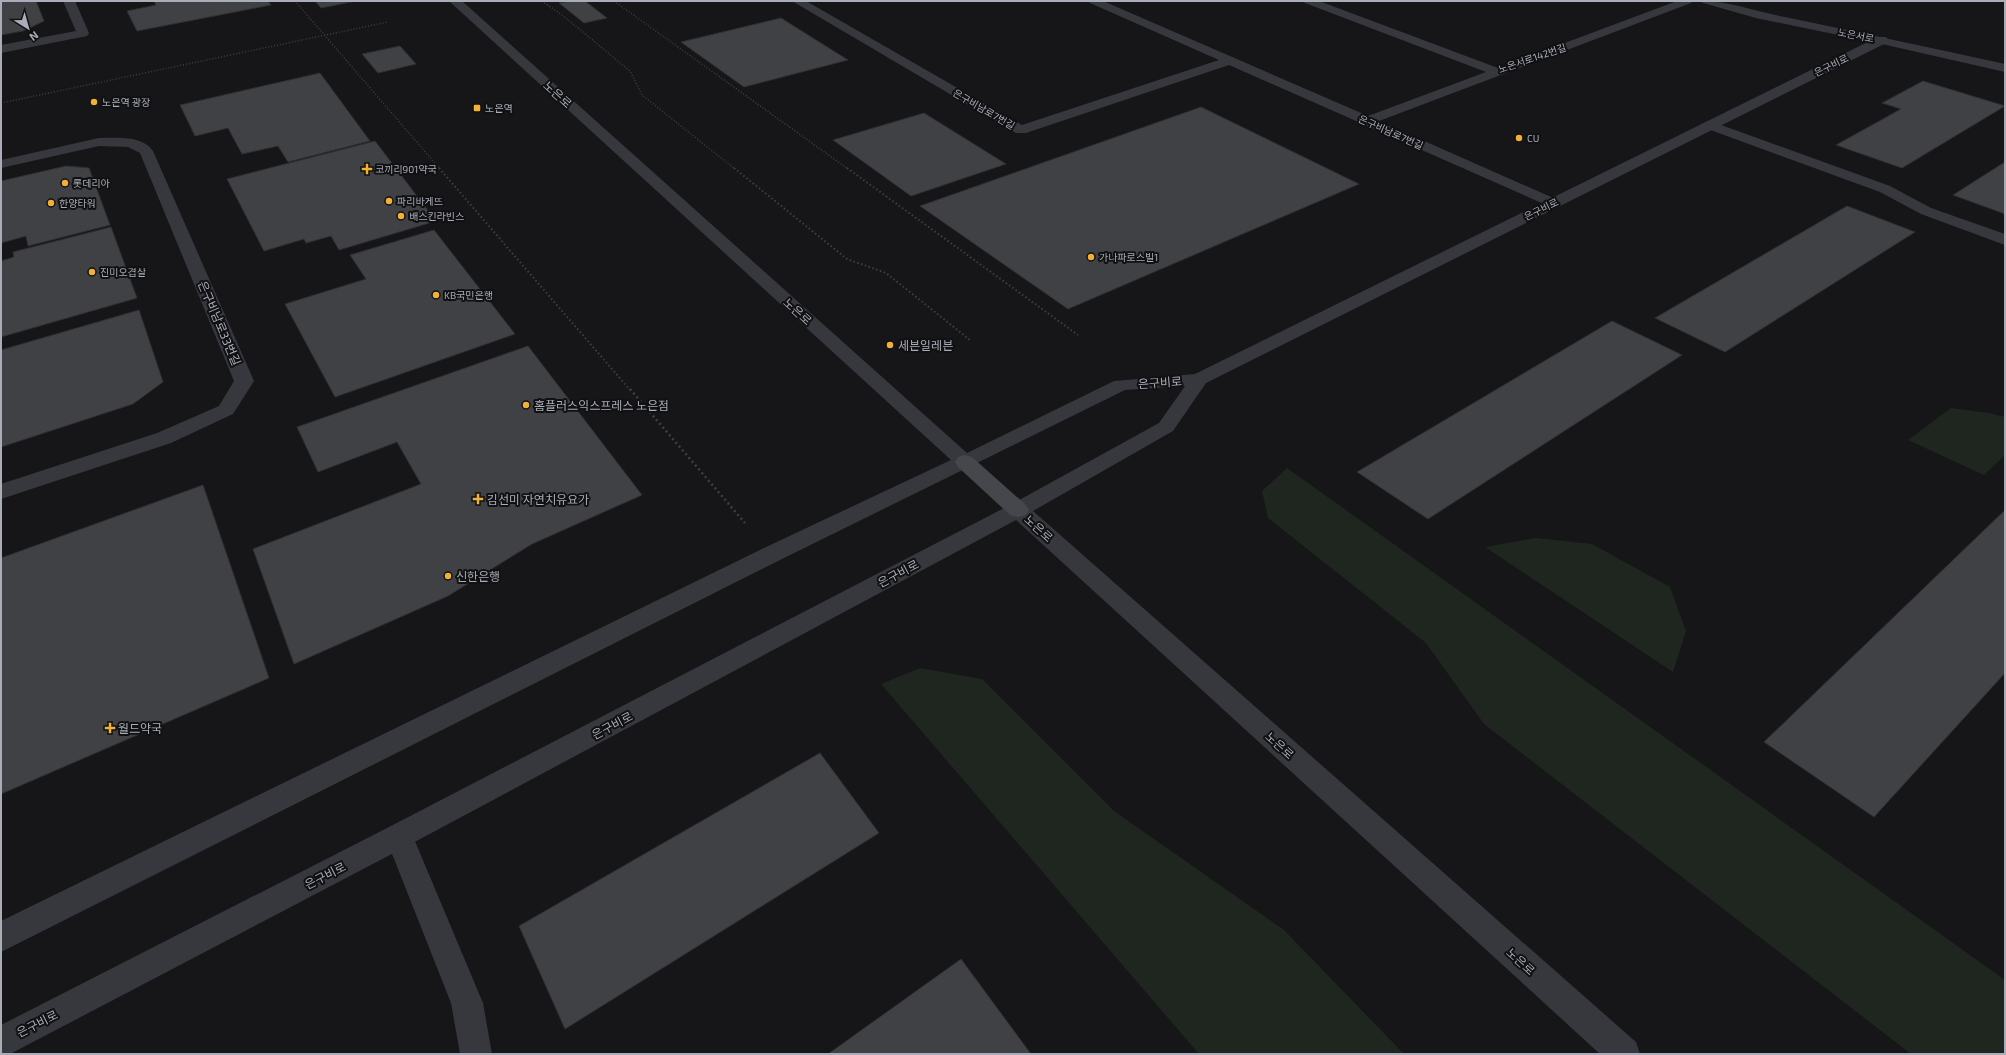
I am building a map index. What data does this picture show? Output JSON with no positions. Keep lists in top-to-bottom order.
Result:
{
  "streets": {
    "main road": ["노은로"],
    "street": [
      "노은서로",
      "노은서로142번길",
      "은구비로",
      "은구비남로7번길",
      "은구비남로33번길"
    ]
  },
  "crossings": [
    ["노은서로", "은구비로"],
    ["은구비로", "노은로"],
    ["은구비로", "은구비남로7번길"]
  ],
  "places": {
    "other": [
      "노은역 광장",
      "CU",
      "롯데리아",
      "파리바게뜨",
      "한양타워",
      "배스킨라빈스",
      "가나파로스빌1",
      "진미오겹살",
      "KB국민은행",
      "세븐일레븐",
      "홈플러스익스프레스 노은점",
      "신한은행"
    ],
    "transit": ["노은역"],
    "health": ["코끼리901약국", "김선미 자연치유요가", "월드약국"]
  },
  "north": "bottom right"
}
